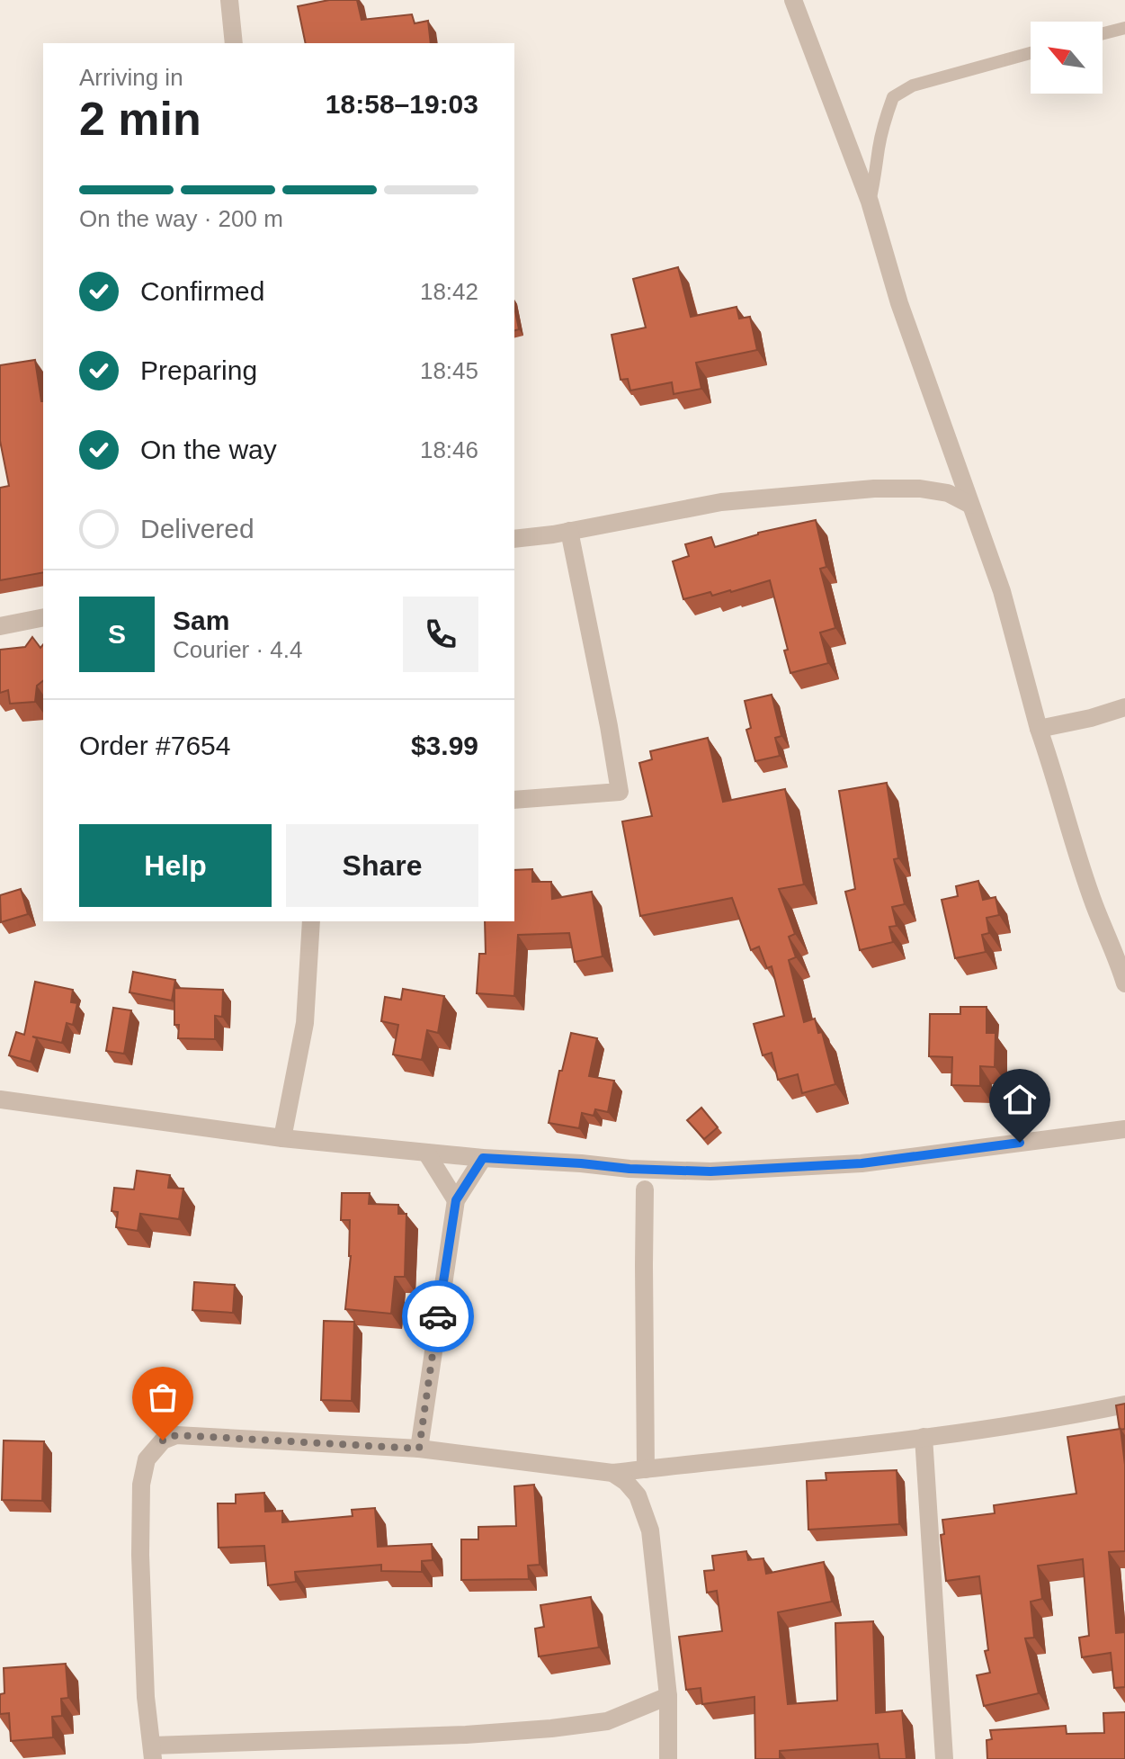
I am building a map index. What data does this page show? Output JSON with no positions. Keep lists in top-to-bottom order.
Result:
{
  "north": "top left",
  "page": {
    "heading": ["2 min", "Arriving in", "18:58–19:03"],
    "panel": [
      "Sam",
      "Courier · 4.4",
      "Order #7654",
      "$3.99"
    ],
    "bar": "On the way · 200 m",
    "list": [
      ["Confirmed", "18:42"],
      ["Preparing", "18:45"],
      ["On the way", "18:46"],
      "Delivered"
    ],
    "round": "S",
    "buttons": ["Help", "Share"]
  }
}
